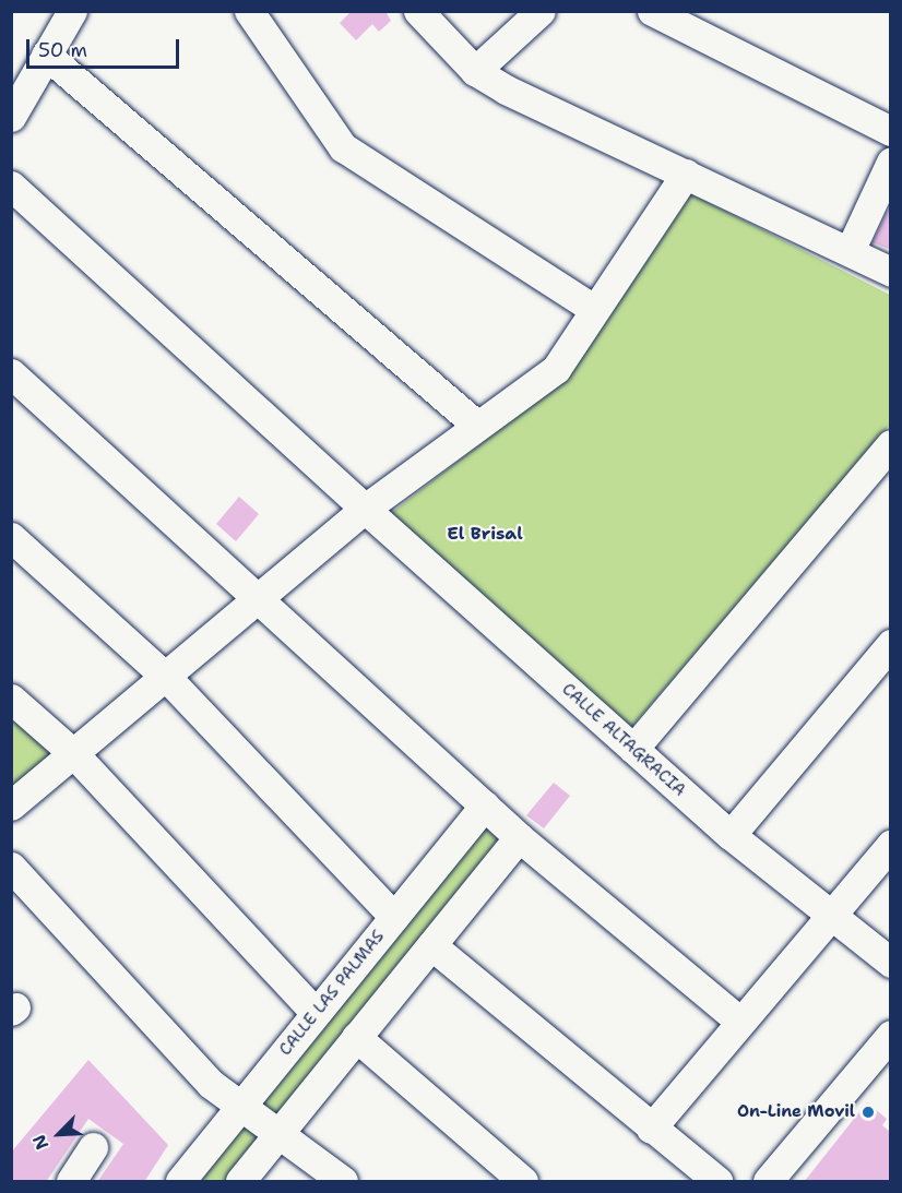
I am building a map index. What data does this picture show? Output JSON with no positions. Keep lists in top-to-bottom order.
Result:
{
  "streets": {
    "street": ["CALLE ALTAGRACIA", "CALLE LAS PALMAS"]
  },
  "districts": ["El Brisal"],
  "places": ["On-Line Movil"],
  "scale_bar": "50 m",
  "north": "bottom left"
}
